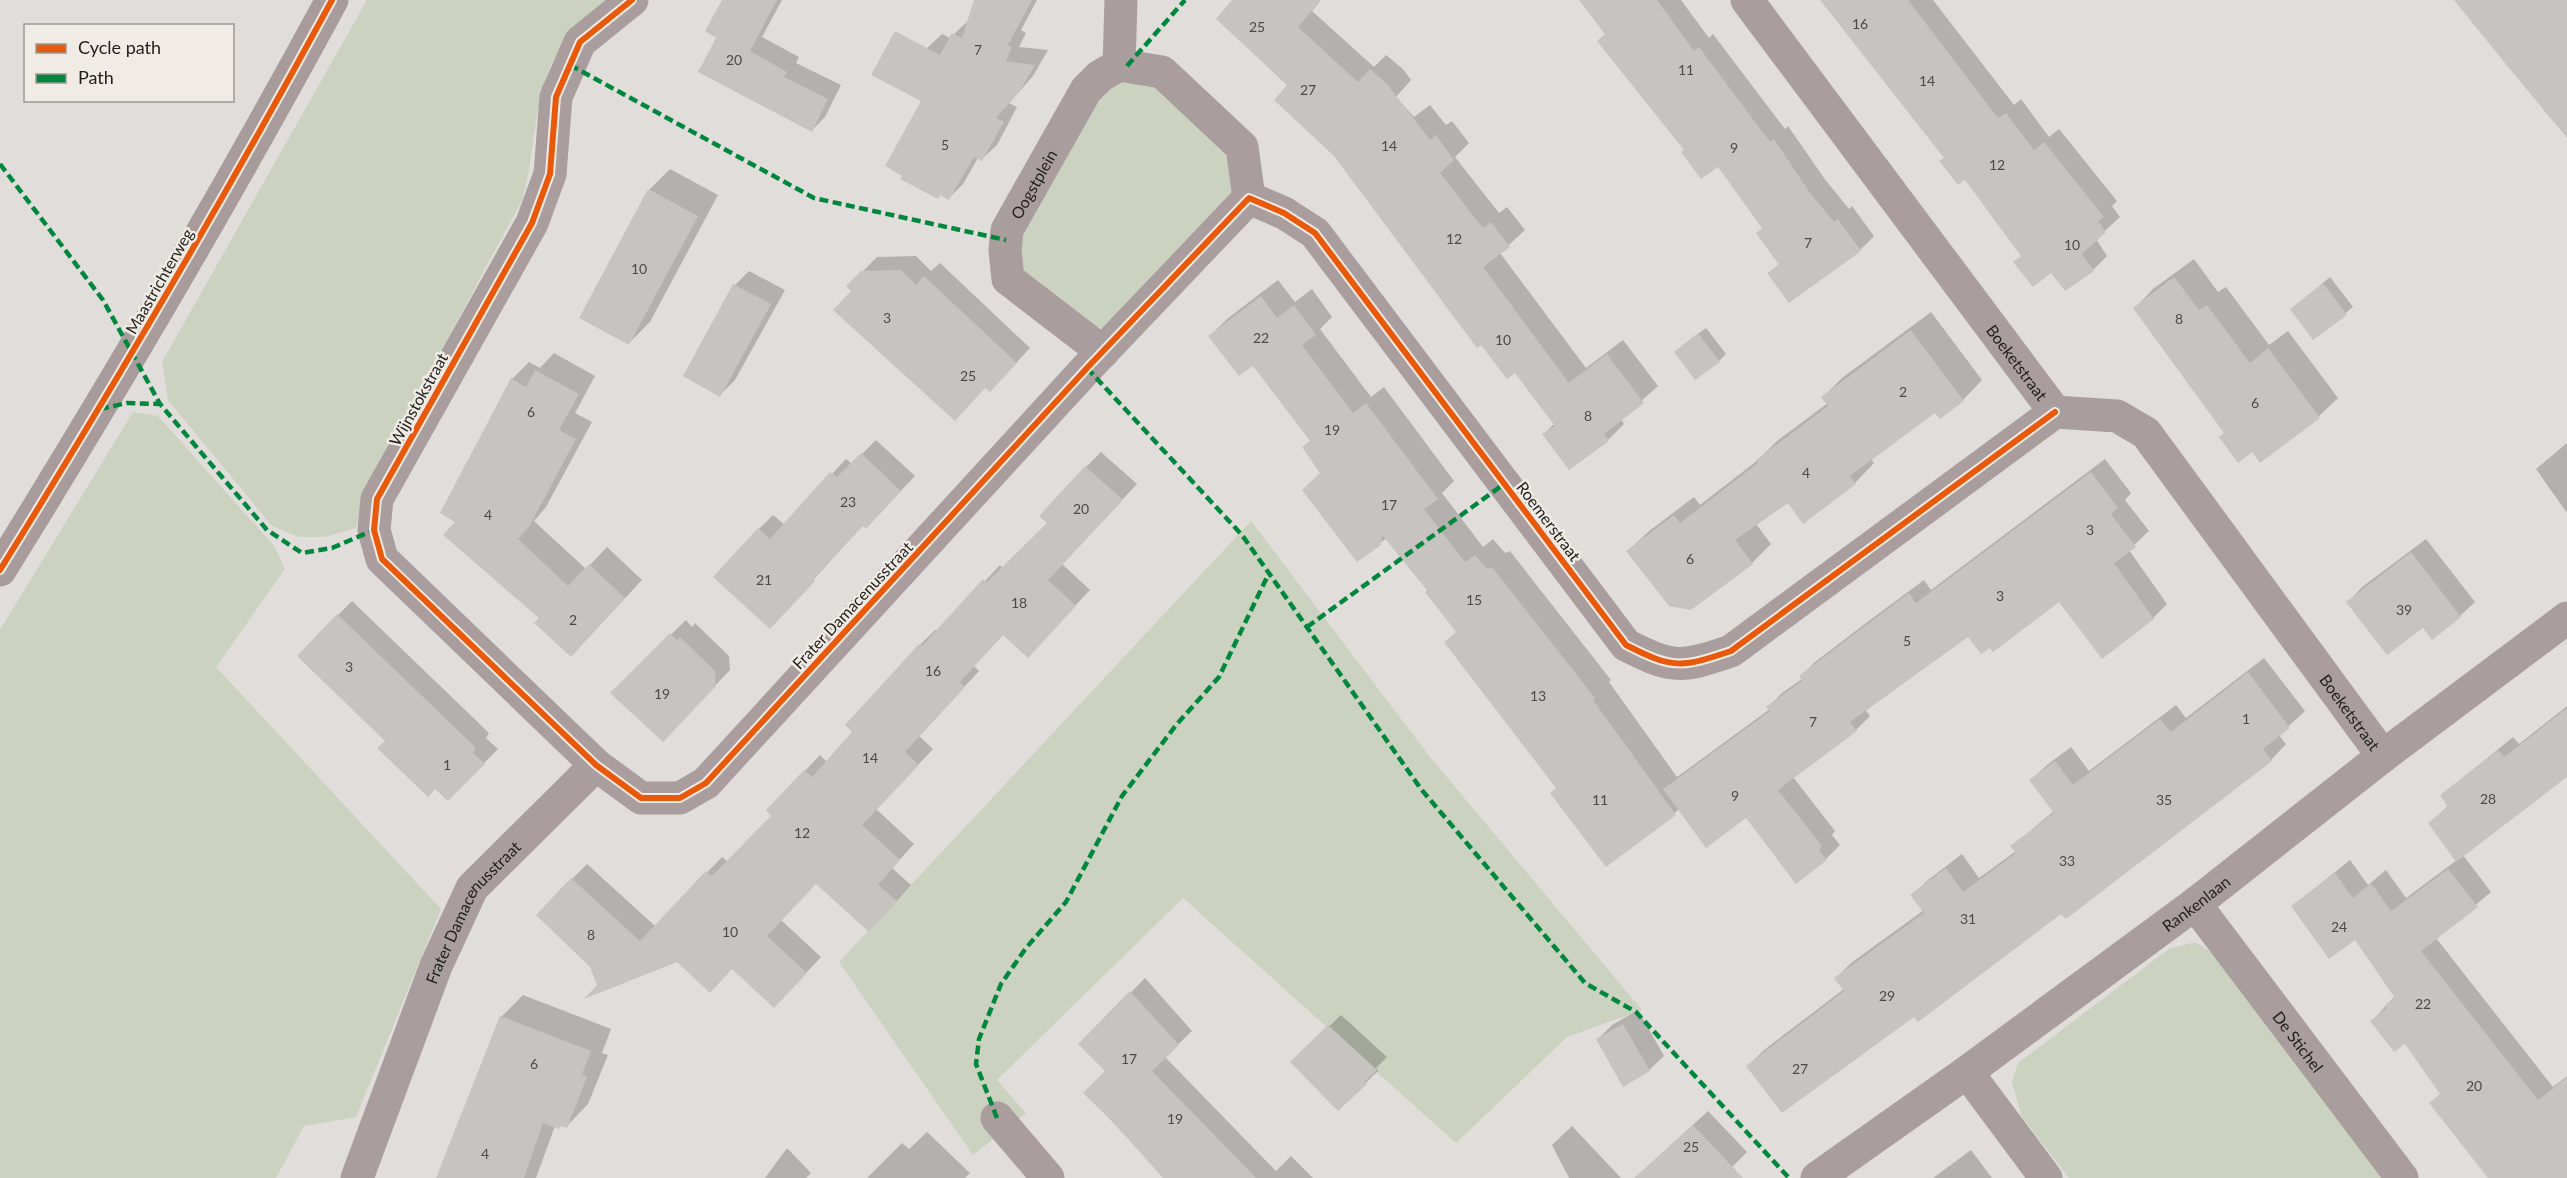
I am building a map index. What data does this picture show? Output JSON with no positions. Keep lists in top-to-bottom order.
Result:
{
  "streets": {
    "main road": ["Maastrichterweg"],
    "street": [
      "Oogstplein",
      "Boeketstraat",
      "Wijnstokstraat",
      "Roemerstraat",
      "Frater Damacenusstraat",
      "Rankenlaan",
      "De Stichel"
    ]
  },
  "crossings": [
    ["Oogstplein", "Frater Damacenusstraat"],
    ["Boeketstraat", "Roemerstraat"],
    ["Boeketstraat", "Rankenlaan"],
    ["Wijnstokstraat", "Frater Damacenusstraat"],
    ["Rankenlaan", "De Stichel"]
  ],
  "house_numbers": [
    "16",
    "25",
    "7",
    "20",
    "11",
    "14",
    "27",
    "5",
    "14",
    "9",
    "12",
    "12",
    "7",
    "10",
    "10",
    "3",
    "8",
    "22",
    "10",
    "25",
    "2",
    "6",
    "6",
    "8",
    "19",
    "4",
    "23",
    "17",
    "20",
    "4",
    "3",
    "6",
    "21",
    "3",
    "15",
    "18",
    "39",
    "2",
    "5",
    "3",
    "16",
    "19",
    "13",
    "1",
    "7",
    "14",
    "1",
    "9",
    "28",
    "11",
    "35",
    "12",
    "33",
    "31",
    "24",
    "10",
    "8",
    "29",
    "22",
    "17",
    "6",
    "27",
    "20",
    "19",
    "25",
    "4"
  ],
  "legend": ["Cycle path", "Path"]
}
